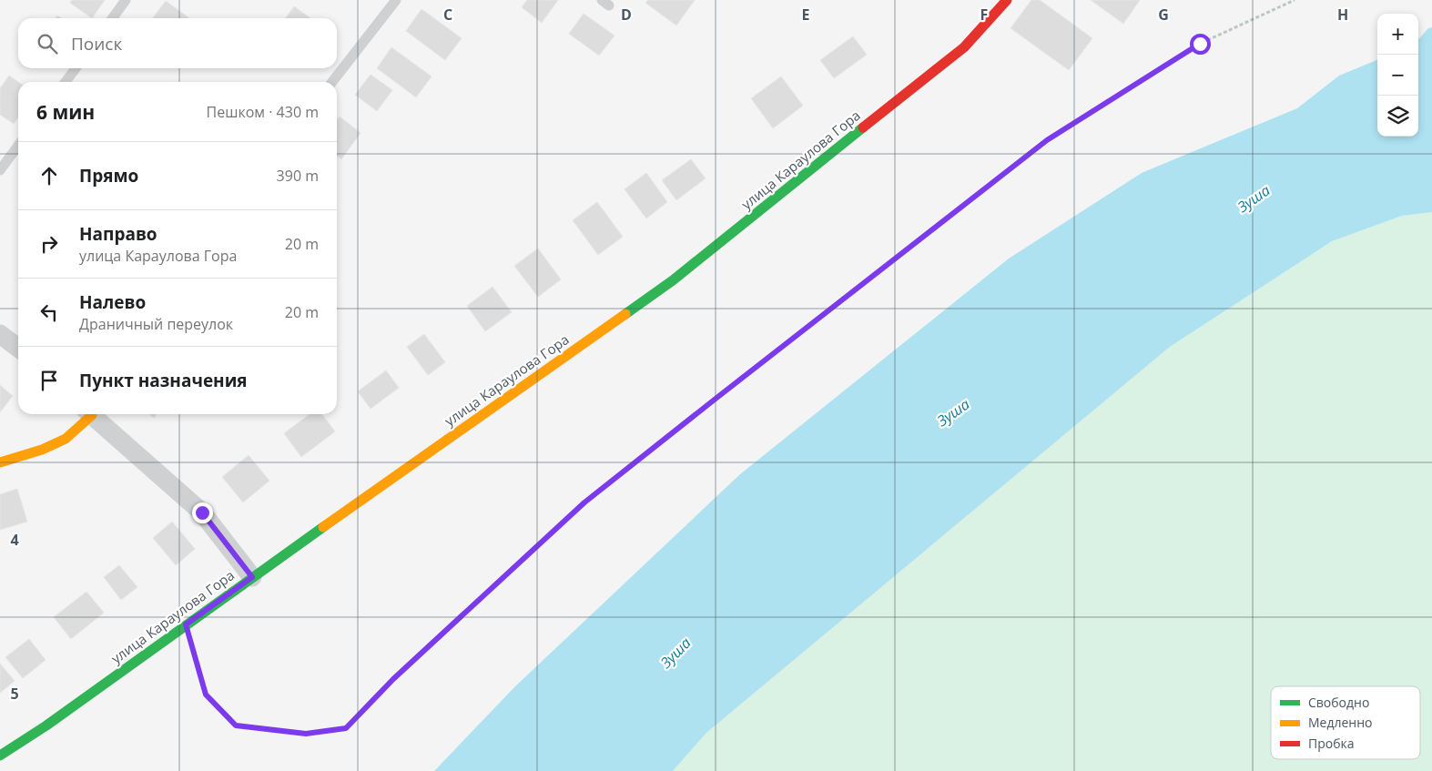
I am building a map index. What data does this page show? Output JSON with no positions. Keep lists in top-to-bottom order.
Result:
{
  "streets": {
    "street": ["улица Караулова Гора"]
  },
  "water": ["Зуша"],
  "legend": ["Свободно", "Медленно", "Пробка"],
  "page": {
    "map_buttons": ["+", "−"],
    "search": "Поиск",
    "heading": ["6 мин", "Пешком · 430 m"],
    "list": [
      ["Прямо", "390 m"],
      ["Направо", "улица Караулова Гора", "20 m"],
      ["Налево", "Драничный переулок", "20 m"],
      "Пункт назначения"
    ]
  },
  "grid": {
    "columns": [
      "C",
      "D",
      "E",
      "F",
      "G",
      "H"
    ],
    "rows": ["4", "5"]
  }
}
